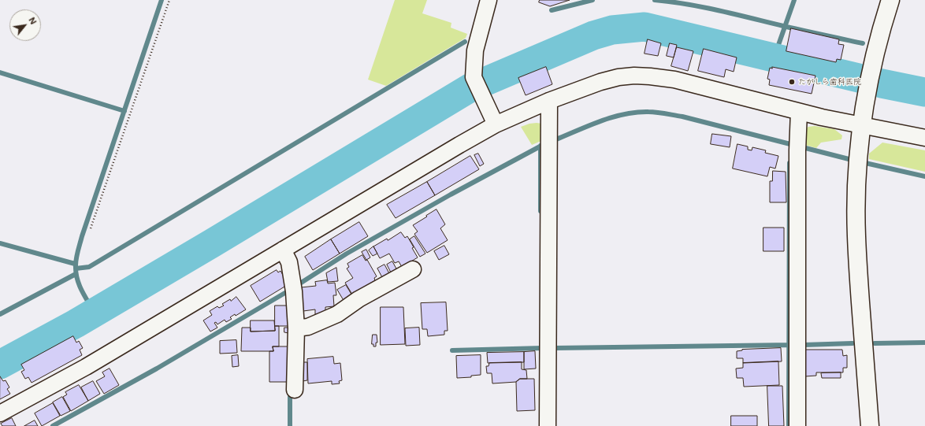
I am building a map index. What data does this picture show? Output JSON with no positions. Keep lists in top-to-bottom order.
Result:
{
  "places": ["たがしら歯科医院"],
  "north": "top right"
}
